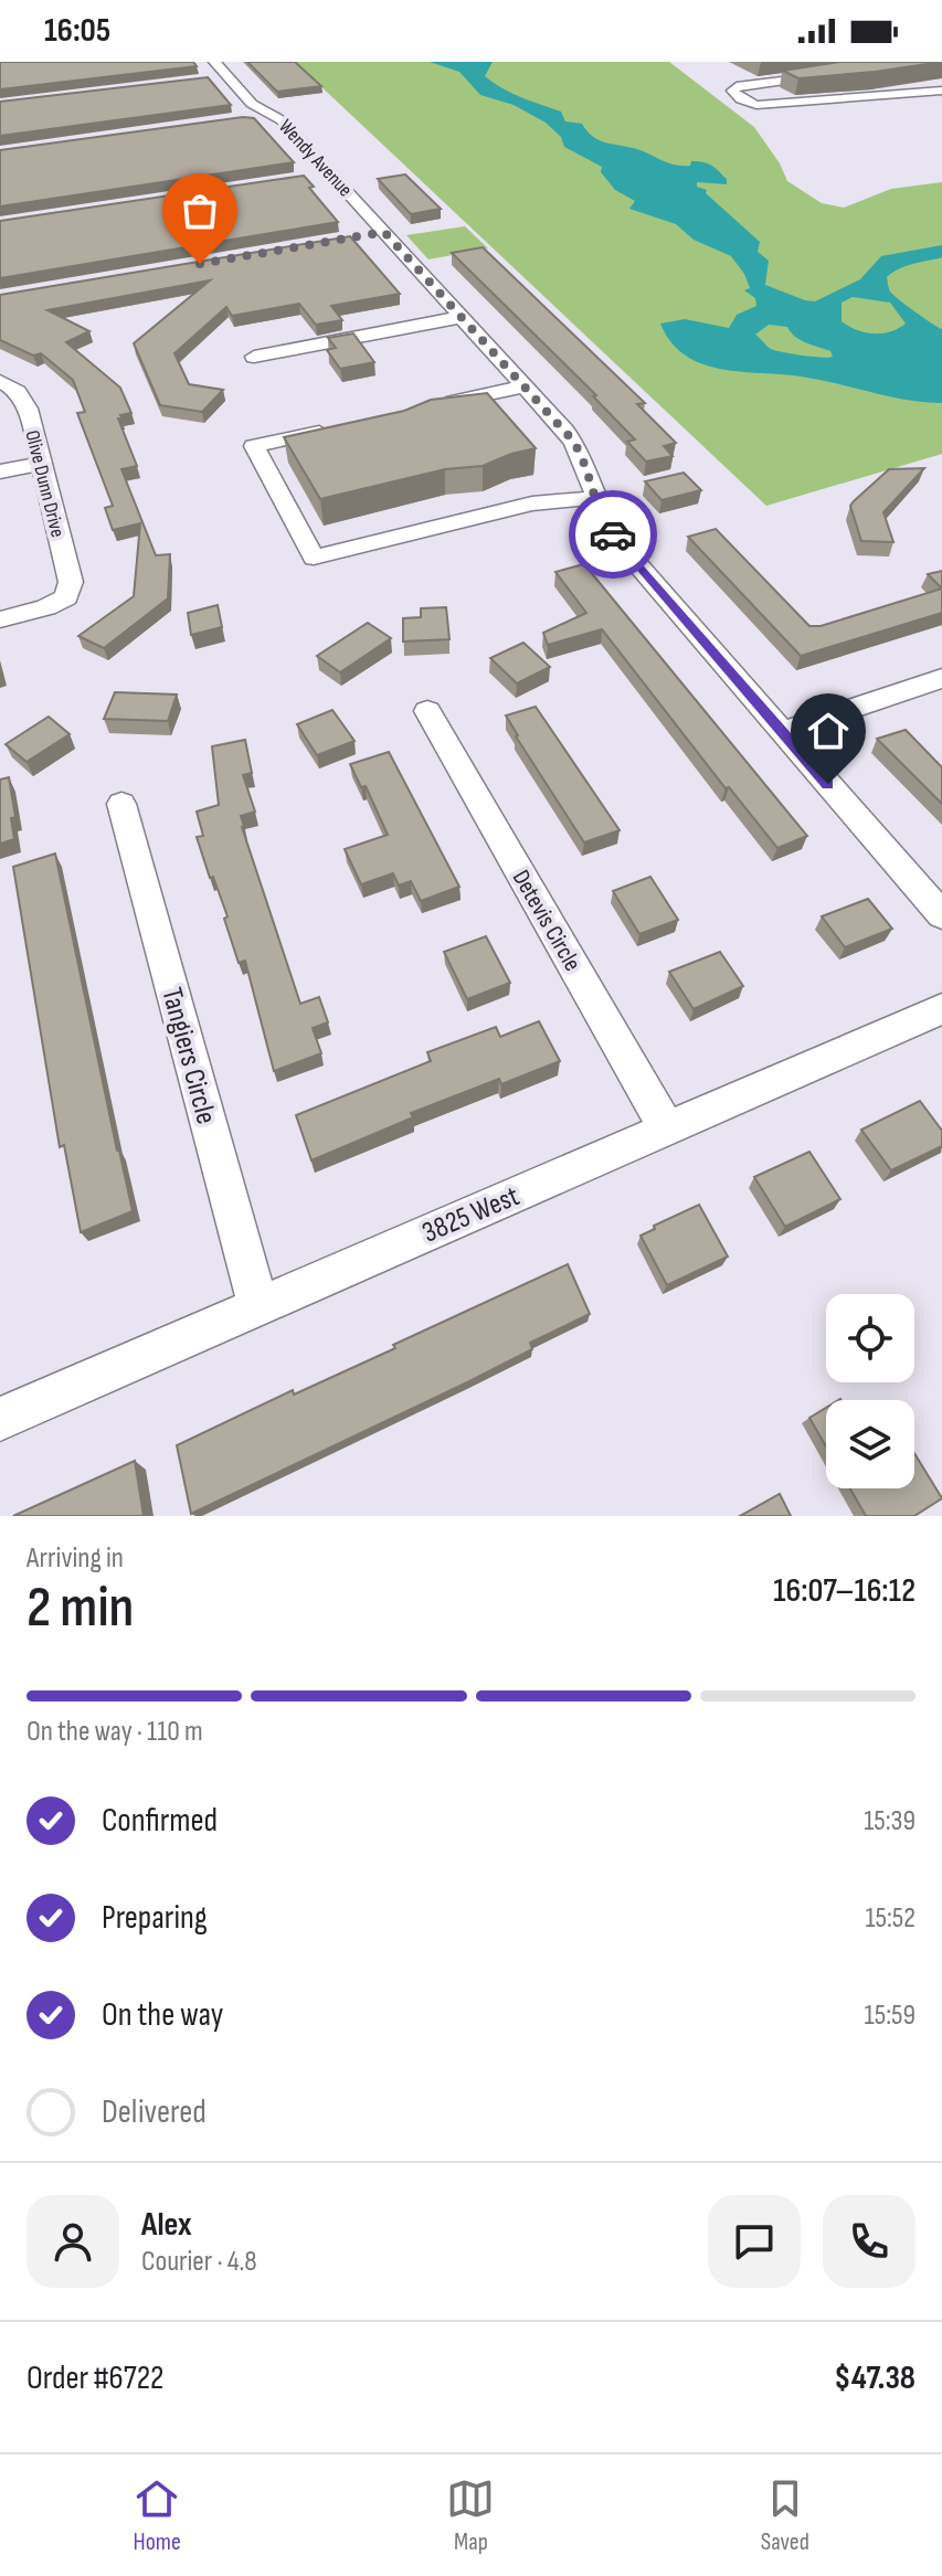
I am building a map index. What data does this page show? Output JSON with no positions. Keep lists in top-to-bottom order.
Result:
{
  "streets": {
    "street": [
      "Wendy Avenue",
      "Olive Dunn Drive",
      "Detevis Circle",
      "Tangiers Circle",
      "3825 West"
    ]
  },
  "crossings": [
    ["Detevis Circle", "3825 West"],
    ["Tangiers Circle", "3825 West"]
  ],
  "page": {
    "status": "16:05",
    "heading": ["2 min", "Arriving in", "16:07–16:12"],
    "panel": [
      "Alex",
      "Courier · 4.8",
      "Order #6722",
      "$47.38"
    ],
    "bar": "On the way · 110 m",
    "list": [
      ["Confirmed", "15:39"],
      ["Preparing", "15:52"],
      ["On the way", "15:59"],
      "Delivered"
    ],
    "tabs": ["Home", "Map", "Saved"]
  }
}
